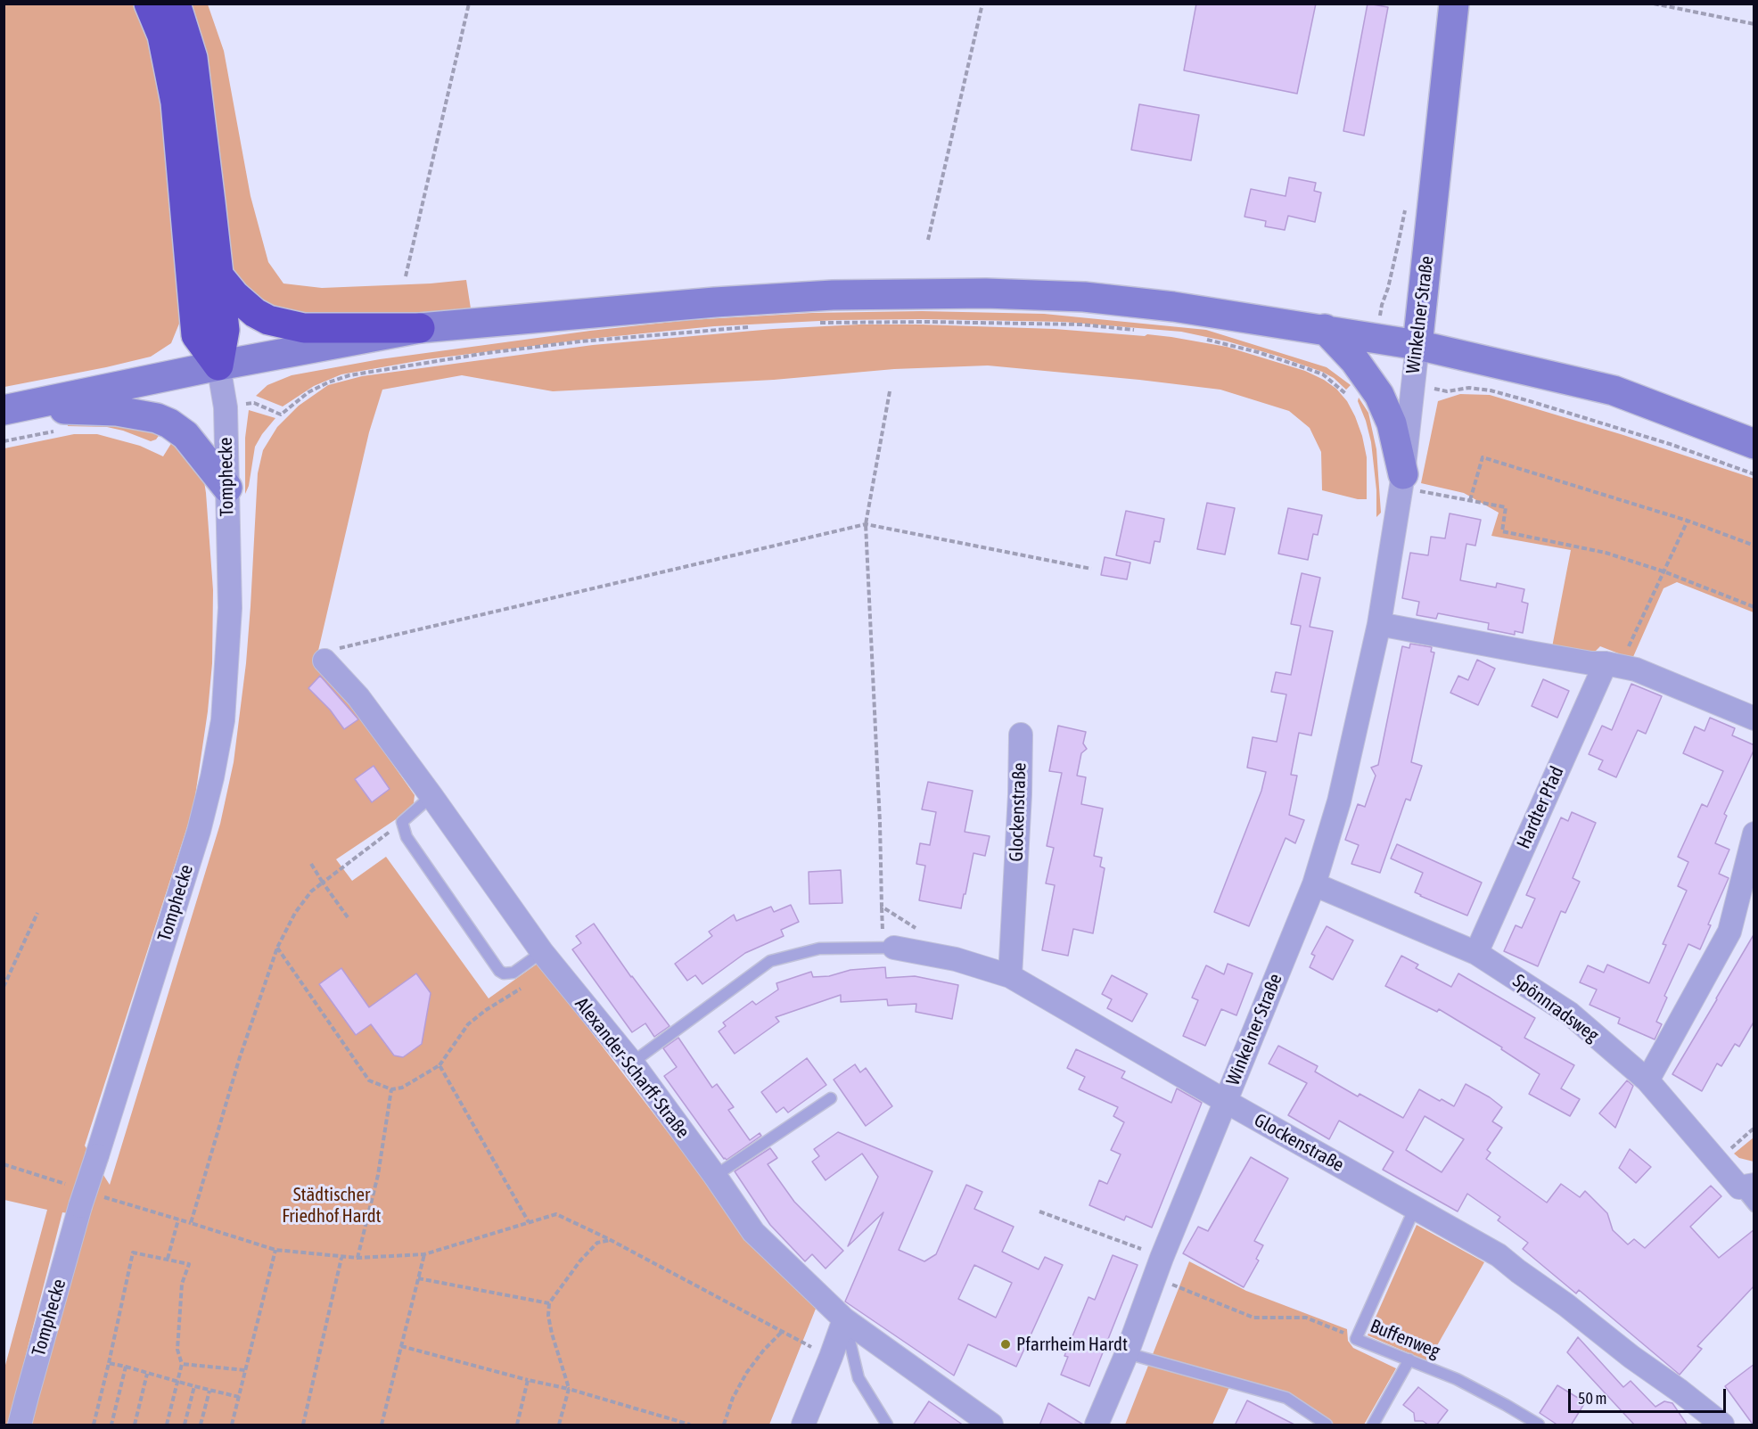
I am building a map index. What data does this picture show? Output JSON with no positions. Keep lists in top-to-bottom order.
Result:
{
  "streets": {
    "main road": ["Winkelner Straße"],
    "street": [
      "Tomphecke",
      "Hardter Pfad",
      "Glockenstraße",
      "Spönnradsweg",
      "Alexander-Scharff-Straße"
    ],
    "lane": ["Buffenweg"]
  },
  "crossings": [
    ["Winkelner Straße", "Glockenstraße"],
    ["Winkelner Straße", "Spönnradsweg"],
    ["Hardter Pfad", "Spönnradsweg"],
    ["Glockenstraße", "Buffenweg"]
  ],
  "parks": ["Städtischer Friedhof Hardt"],
  "places": ["Pfarrheim Hardt"],
  "scale_bar": "50 m"
}
